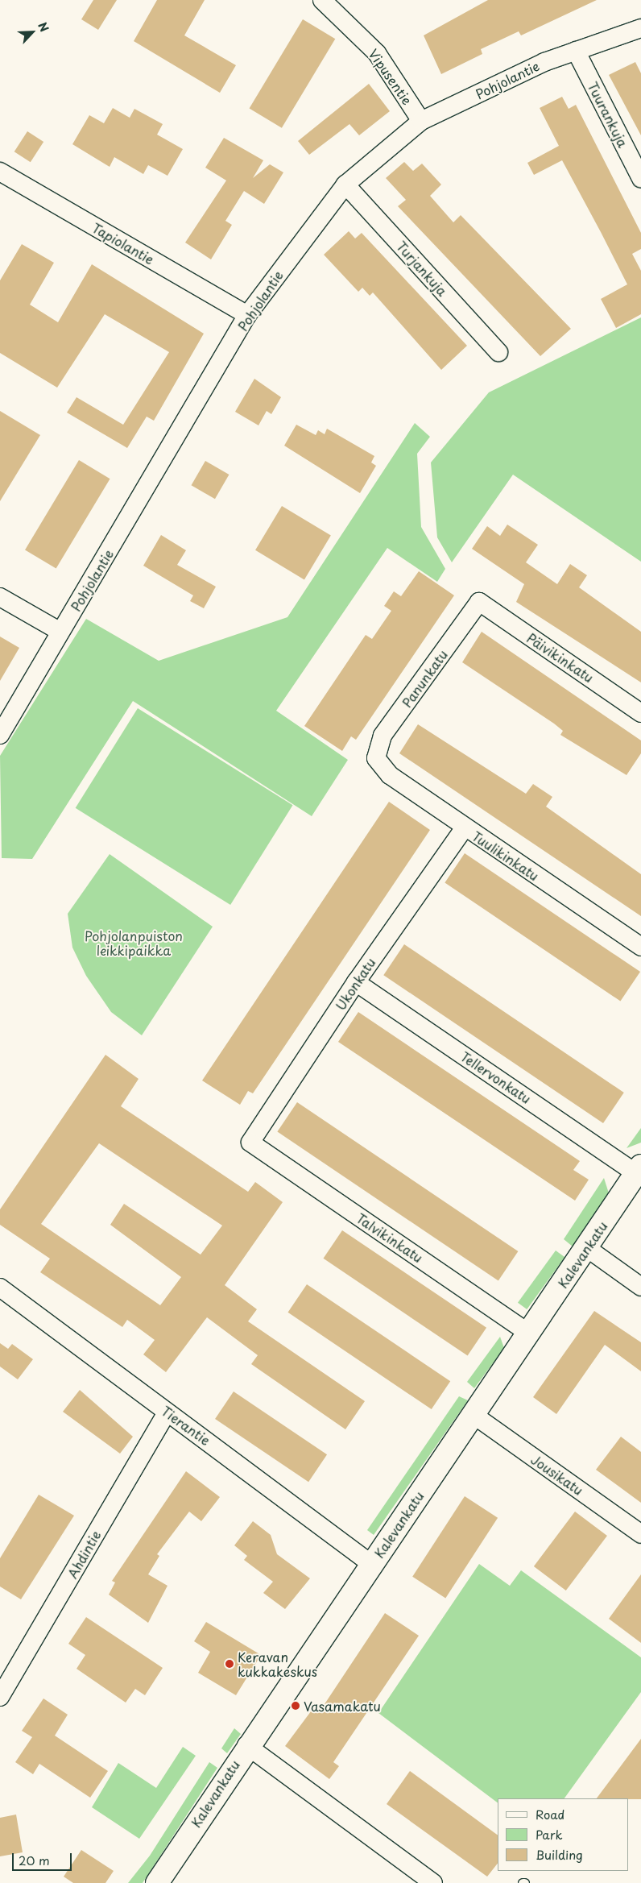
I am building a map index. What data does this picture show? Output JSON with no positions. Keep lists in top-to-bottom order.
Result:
{
  "streets": {
    "street": [
      "Vipusentie",
      "Pohjolantie",
      "Tuurankuja",
      "Tapiolantie",
      "Turjankuja",
      "Päivikinkatu",
      "Panunkatu",
      "Tuulikinkatu",
      "Ukonkatu",
      "Tellervonkatu",
      "Talvikinkatu",
      "Kalevankatu",
      "Tierantie",
      "Jousikatu",
      "Ahdintie"
    ]
  },
  "crossings": [
    ["Vipusentie", "Pohjolantie"],
    ["Pohjolantie", "Tuurankuja"],
    ["Pohjolantie", "Tapiolantie"],
    ["Pohjolantie", "Turjankuja"],
    ["Päivikinkatu", "Panunkatu"],
    ["Panunkatu", "Tuulikinkatu"],
    ["Tuulikinkatu", "Ukonkatu"],
    ["Ukonkatu", "Tellervonkatu"],
    ["Ukonkatu", "Talvikinkatu"],
    ["Tellervonkatu", "Kalevankatu"],
    ["Talvikinkatu", "Kalevankatu"],
    ["Kalevankatu", "Tierantie"],
    ["Kalevankatu", "Jousikatu"],
    ["Tierantie", "Ahdintie"]
  ],
  "parks": ["Pohjolanpuiston leikkipaikka"],
  "places": ["Keravan kukkakeskus", "Vasamakatu"],
  "legend": ["Road", "Park", "Building"],
  "scale_bar": "20 m",
  "north": "top right"
}
